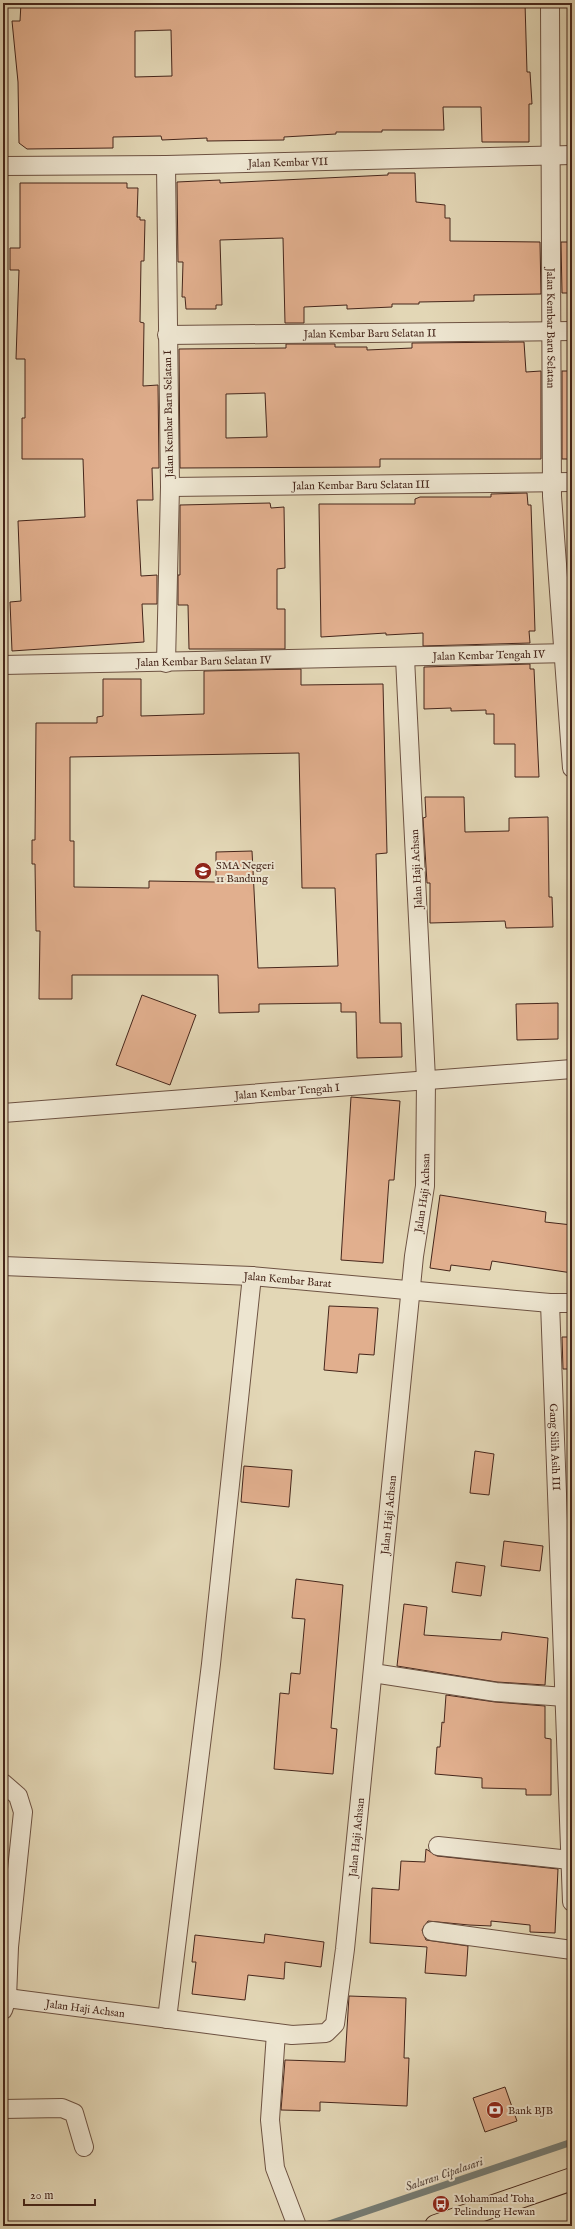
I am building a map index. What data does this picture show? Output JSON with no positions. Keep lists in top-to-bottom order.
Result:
{
  "streets": {
    "street": [
      "Jalan Kembar VII",
      "Jalan Kembar Baru Selatan",
      "Jalan Kembar Baru Selatan II",
      "Jalan Kembar Baru Selatan I",
      "Jalan Kembar Baru Selatan III",
      "Jalan Kembar Tengah IV",
      "Jalan Kembar Baru Selatan IV",
      "Jalan Haji Achsan",
      "Jalan Kembar Tengah I",
      "Jalan Kembar Barat",
      "Gang Silih Asih III"
    ]
  },
  "crossings": [
    ["Jalan Kembar VII", "Jalan Kembar Baru Selatan"],
    ["Jalan Kembar VII", "Jalan Kembar Baru Selatan I"],
    ["Jalan Kembar Baru Selatan", "Jalan Kembar Baru Selatan II"],
    ["Jalan Kembar Baru Selatan", "Jalan Kembar Baru Selatan III"],
    ["Jalan Kembar Baru Selatan", "Jalan Kembar Tengah IV"],
    ["Jalan Kembar Baru Selatan II", "Jalan Kembar Baru Selatan I"],
    ["Jalan Kembar Baru Selatan I", "Jalan Kembar Baru Selatan III"],
    ["Jalan Kembar Baru Selatan I", "Jalan Kembar Baru Selatan IV"],
    ["Jalan Kembar Tengah IV", "Jalan Kembar Baru Selatan IV"],
    ["Jalan Kembar Tengah IV", "Jalan Haji Achsan"],
    ["Jalan Kembar Baru Selatan IV", "Jalan Haji Achsan"],
    ["Jalan Haji Achsan", "Jalan Kembar Tengah I"],
    ["Jalan Haji Achsan", "Jalan Kembar Barat"],
    ["Jalan Kembar Barat", "Gang Silih Asih III"]
  ],
  "water": ["Saluran Cipalasari"],
  "places": {
    "school or university": ["SMA Negeri 11 Bandung"],
    "bank": ["Bank BJB"],
    "bus stop": ["Mohammad Toha Pelindung Hewan"]
  },
  "scale_bar": "20 m"
}
